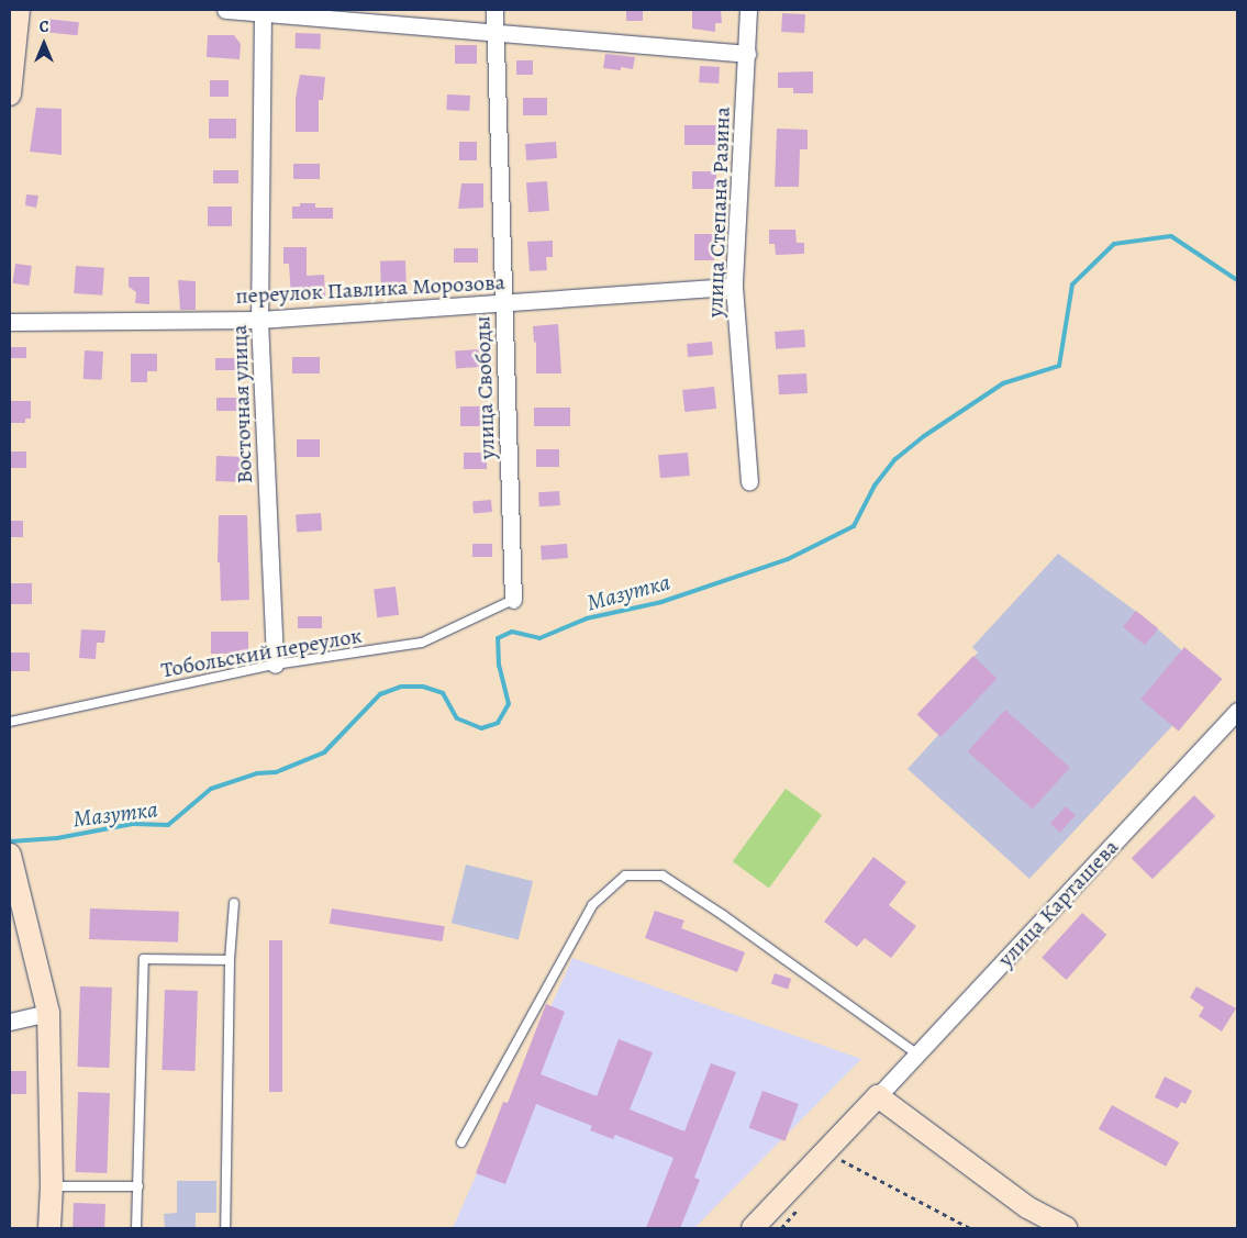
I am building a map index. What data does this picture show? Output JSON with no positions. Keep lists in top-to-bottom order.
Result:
{
  "streets": {
    "street": [
      "улица Степана Разина",
      "переулок Павлика Морозова",
      "улица Свободы",
      "Восточная улица",
      "улица Карташева"
    ],
    "lane": ["Тобольский переулок"]
  },
  "crossings": [
    ["улица Степана Разина", "переулок Павлика Морозова"],
    ["переулок Павлика Морозова", "улица Свободы"],
    ["переулок Павлика Морозова", "Восточная улица"],
    ["улица Свободы", "Тобольский переулок"],
    ["Восточная улица", "Тобольский переулок"]
  ],
  "water": ["Мазутка"],
  "north": "top"
}
